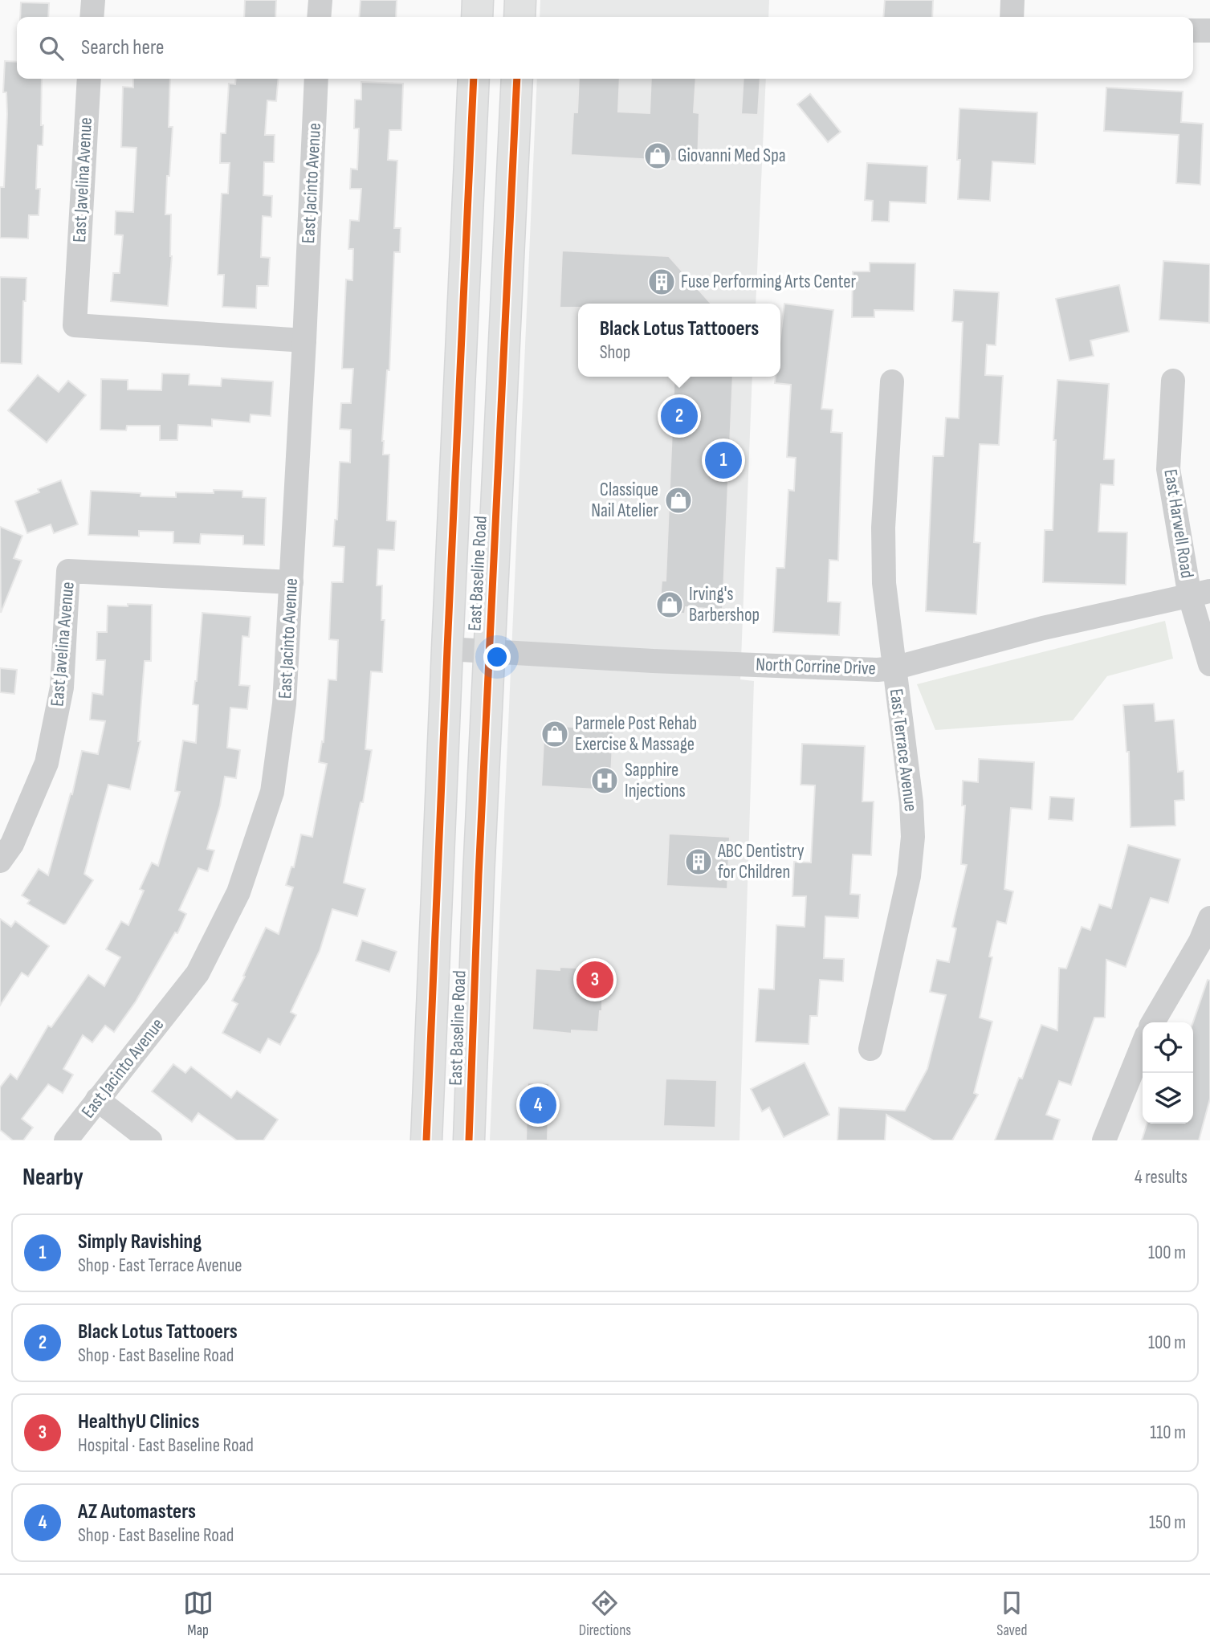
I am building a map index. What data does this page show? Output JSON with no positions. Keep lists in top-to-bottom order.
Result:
{
  "streets": {
    "main road": ["East Baseline Road"],
    "street": [
      "East Javelina Avenue",
      "East Jacinto Avenue",
      "East Harwell Road",
      "North Corrine Drive",
      "East Terrace Avenue"
    ]
  },
  "crossings": [
    ["East Javelina Avenue", "East Jacinto Avenue"],
    ["East Harwell Road", "North Corrine Drive"],
    ["East Baseline Road", "North Corrine Drive"],
    ["North Corrine Drive", "East Terrace Avenue"]
  ],
  "places": {
    "shop": [
      "Giovanni Med Spa",
      "Classique Nail Atelier",
      "Irving's Barbershop",
      "Parmele Post Rehab Exercise & Massage"
    ],
    "building": ["Fuse Performing Arts Center", "ABC Dentistry for Children"],
    "hospital": ["Sapphire Injections"]
  },
  "page": {
    "search": "Search here",
    "popup": ["Black Lotus Tattooers", "Shop"],
    "pins": [
      "2",
      "1",
      "3",
      "4"
    ],
    "heading": ["Nearby", "4 results"],
    "list": [
      {
        "mark": "1",
        "name": "Simply Ravishing",
        "note": "Shop · East Terrace Avenue",
        "value": "100 m"
      },
      {
        "mark": "2",
        "name": "Black Lotus Tattooers",
        "note": "Shop · East Baseline Road",
        "value": "100 m"
      },
      {
        "mark": "3",
        "name": "HealthyU Clinics",
        "note": "Hospital · East Baseline Road",
        "value": "110 m"
      },
      {
        "mark": "4",
        "name": "AZ Automasters",
        "note": "Shop · East Baseline Road",
        "value": "150 m"
      }
    ],
    "nav": ["Map", "Directions", "Saved"]
  }
}
